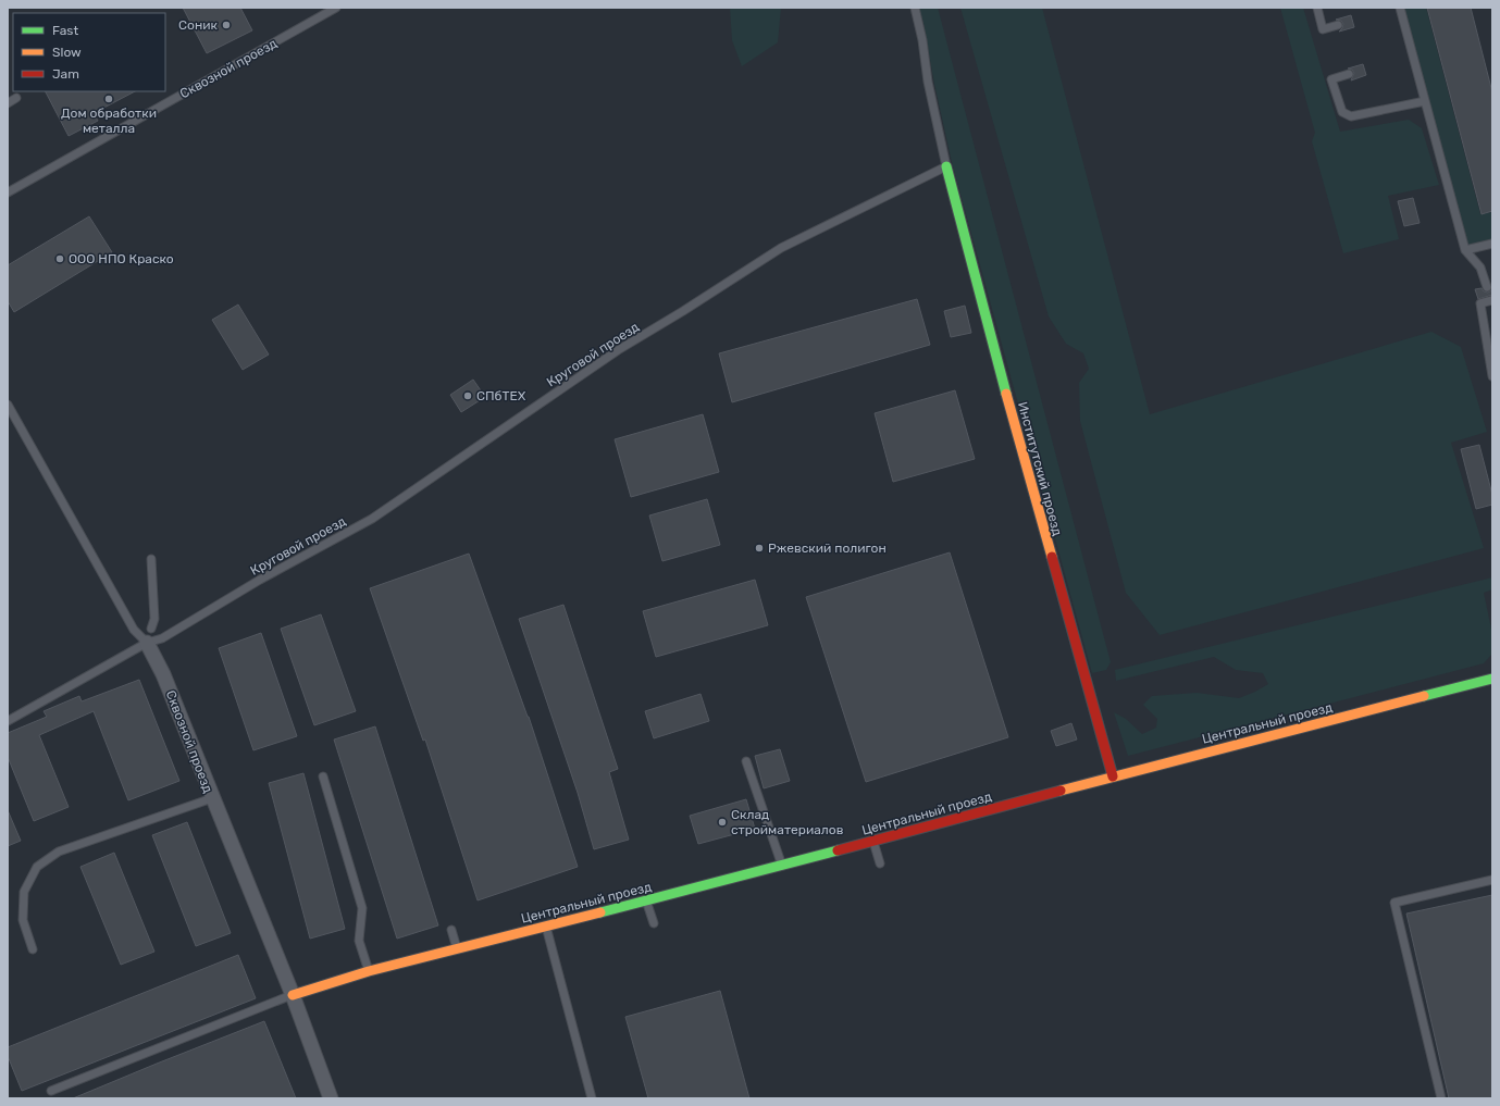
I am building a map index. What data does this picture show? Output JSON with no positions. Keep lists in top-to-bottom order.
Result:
{
  "streets": {
    "street": ["Сквозной проезд", "Институтский проезд", "Центральный проезд"],
    "lane": ["Круговой проезд"]
  },
  "crossings": [
    ["Сквозной проезд", "Круговой проезд"],
    ["Сквозной проезд", "Центральный проезд"],
    ["Круговой проезд", "Институтский проезд"],
    ["Институтский проезд", "Центральный проезд"]
  ],
  "places": [
    "Соник",
    "Дом обработки металла",
    "ООО НПО Краско",
    "СПбТЕХ",
    "Ржевский полигон",
    "Склад стройматериалов"
  ],
  "legend": ["Fast", "Slow", "Jam"]
}
